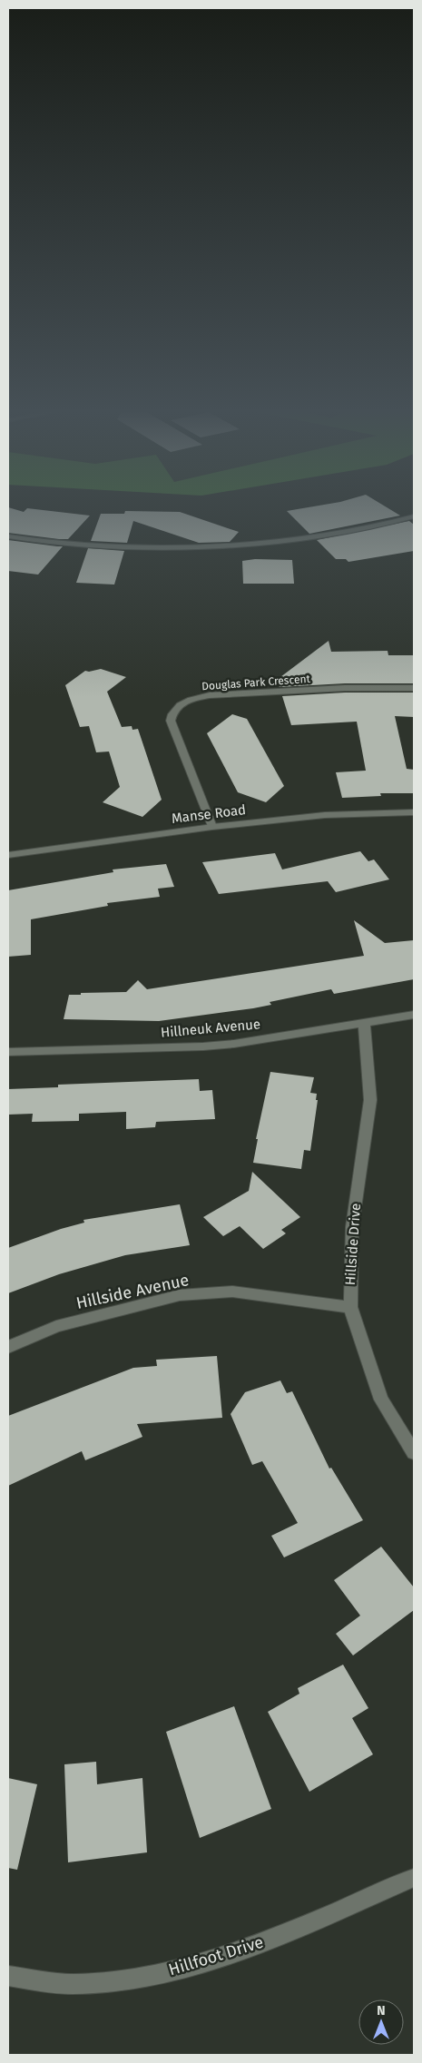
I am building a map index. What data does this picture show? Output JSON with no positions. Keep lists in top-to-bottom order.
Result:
{
  "streets": {
    "street": [
      "Douglas Park Crescent",
      "Manse Road",
      "Hillneuk Avenue",
      "Hillside Drive",
      "Hillside Avenue",
      "Hillfoot Drive"
    ]
  },
  "crossings": [
    ["Douglas Park Crescent", "Manse Road"],
    ["Hillneuk Avenue", "Hillside Drive"],
    ["Hillside Drive", "Hillside Avenue"]
  ],
  "north": "top"
}
